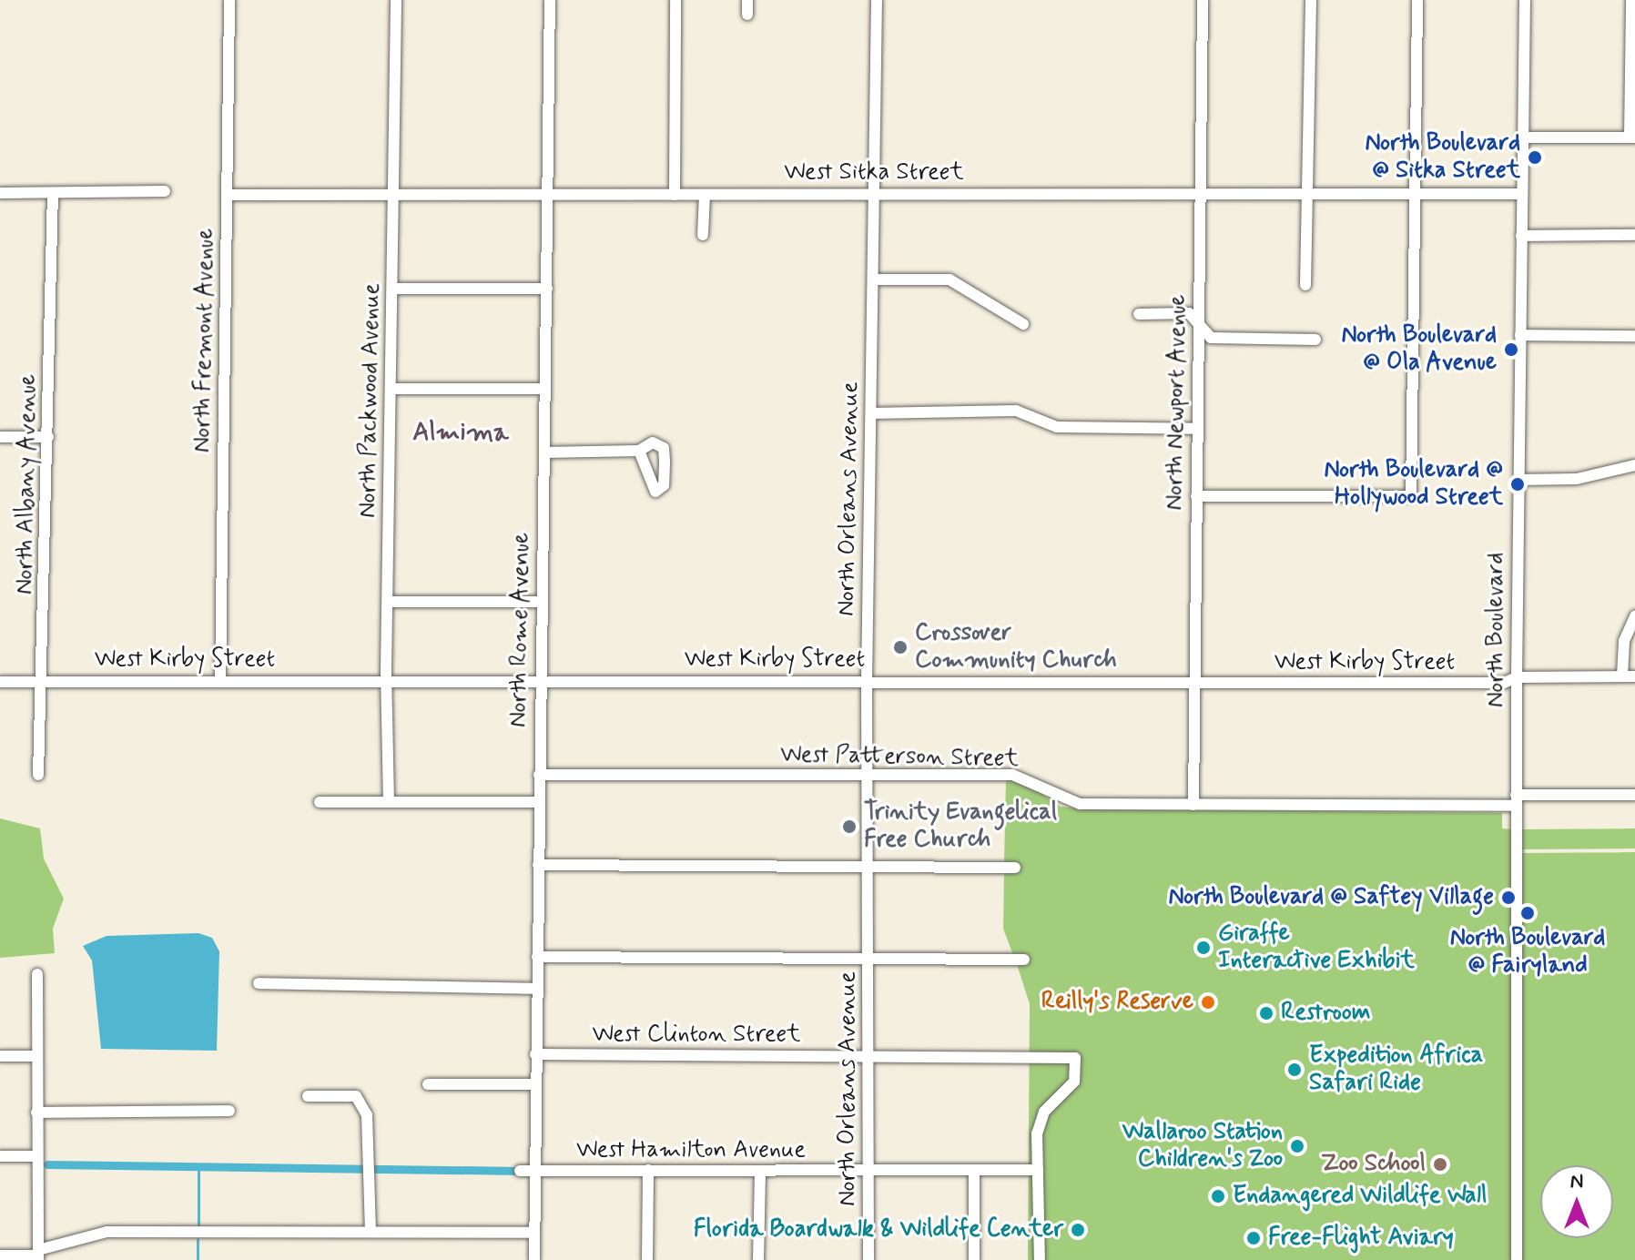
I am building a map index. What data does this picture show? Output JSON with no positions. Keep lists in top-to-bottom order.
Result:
{
  "streets": {
    "street": [
      "West Sitka Street",
      "North Fremont Avenue",
      "North Packwood Avenue",
      "North Newport Avenue",
      "North Albany Avenue",
      "North Orleans Avenue",
      "North Rome Avenue",
      "North Boulevard",
      "West Kirby Street",
      "West Patterson Street",
      "West Clinton Street",
      "West Hamilton Avenue"
    ]
  },
  "crossings": [
    ["West Sitka Street", "North Fremont Avenue"],
    ["West Sitka Street", "North Packwood Avenue"],
    ["West Sitka Street", "North Newport Avenue"],
    ["West Sitka Street", "North Orleans Avenue"],
    ["West Sitka Street", "North Rome Avenue"],
    ["West Sitka Street", "North Boulevard"],
    ["North Fremont Avenue", "West Kirby Street"],
    ["North Packwood Avenue", "West Kirby Street"],
    ["North Newport Avenue", "West Kirby Street"],
    ["North Newport Avenue", "West Patterson Street"],
    ["North Albany Avenue", "West Kirby Street"],
    ["North Orleans Avenue", "West Kirby Street"],
    ["North Orleans Avenue", "West Patterson Street"],
    ["North Orleans Avenue", "West Clinton Street"],
    ["North Orleans Avenue", "West Hamilton Avenue"],
    ["North Rome Avenue", "West Kirby Street"],
    ["North Rome Avenue", "West Patterson Street"],
    ["North Rome Avenue", "West Clinton Street"],
    ["North Rome Avenue", "West Hamilton Avenue"],
    ["North Boulevard", "West Kirby Street"],
    ["North Boulevard", "West Patterson Street"],
    ["West Clinton Street", "West Hamilton Avenue"]
  ],
  "districts": ["Almima"],
  "places": [
    "North Boulevard @ Sitka Street",
    "North Boulevard @ Ola Avenue",
    "North Boulevard @ Hollywood Street",
    "Crossover Community Church",
    "Trinity Evangelical Free Church",
    "North Boulevard @ Saftey Village",
    "North Boulevard @ Fairyland",
    "Giraffe Interactive Exhibit",
    "Reilly's Reserve",
    "Restroom",
    "Expedition Africa Safari Ride",
    "Wallaroo Station Children's Zoo",
    "Zoo School",
    "Endangered Wildlife Wall",
    "Florida Boardwalk & Wildlife Center",
    "Free-Flight Aviary"
  ],
  "north": "top"
}
